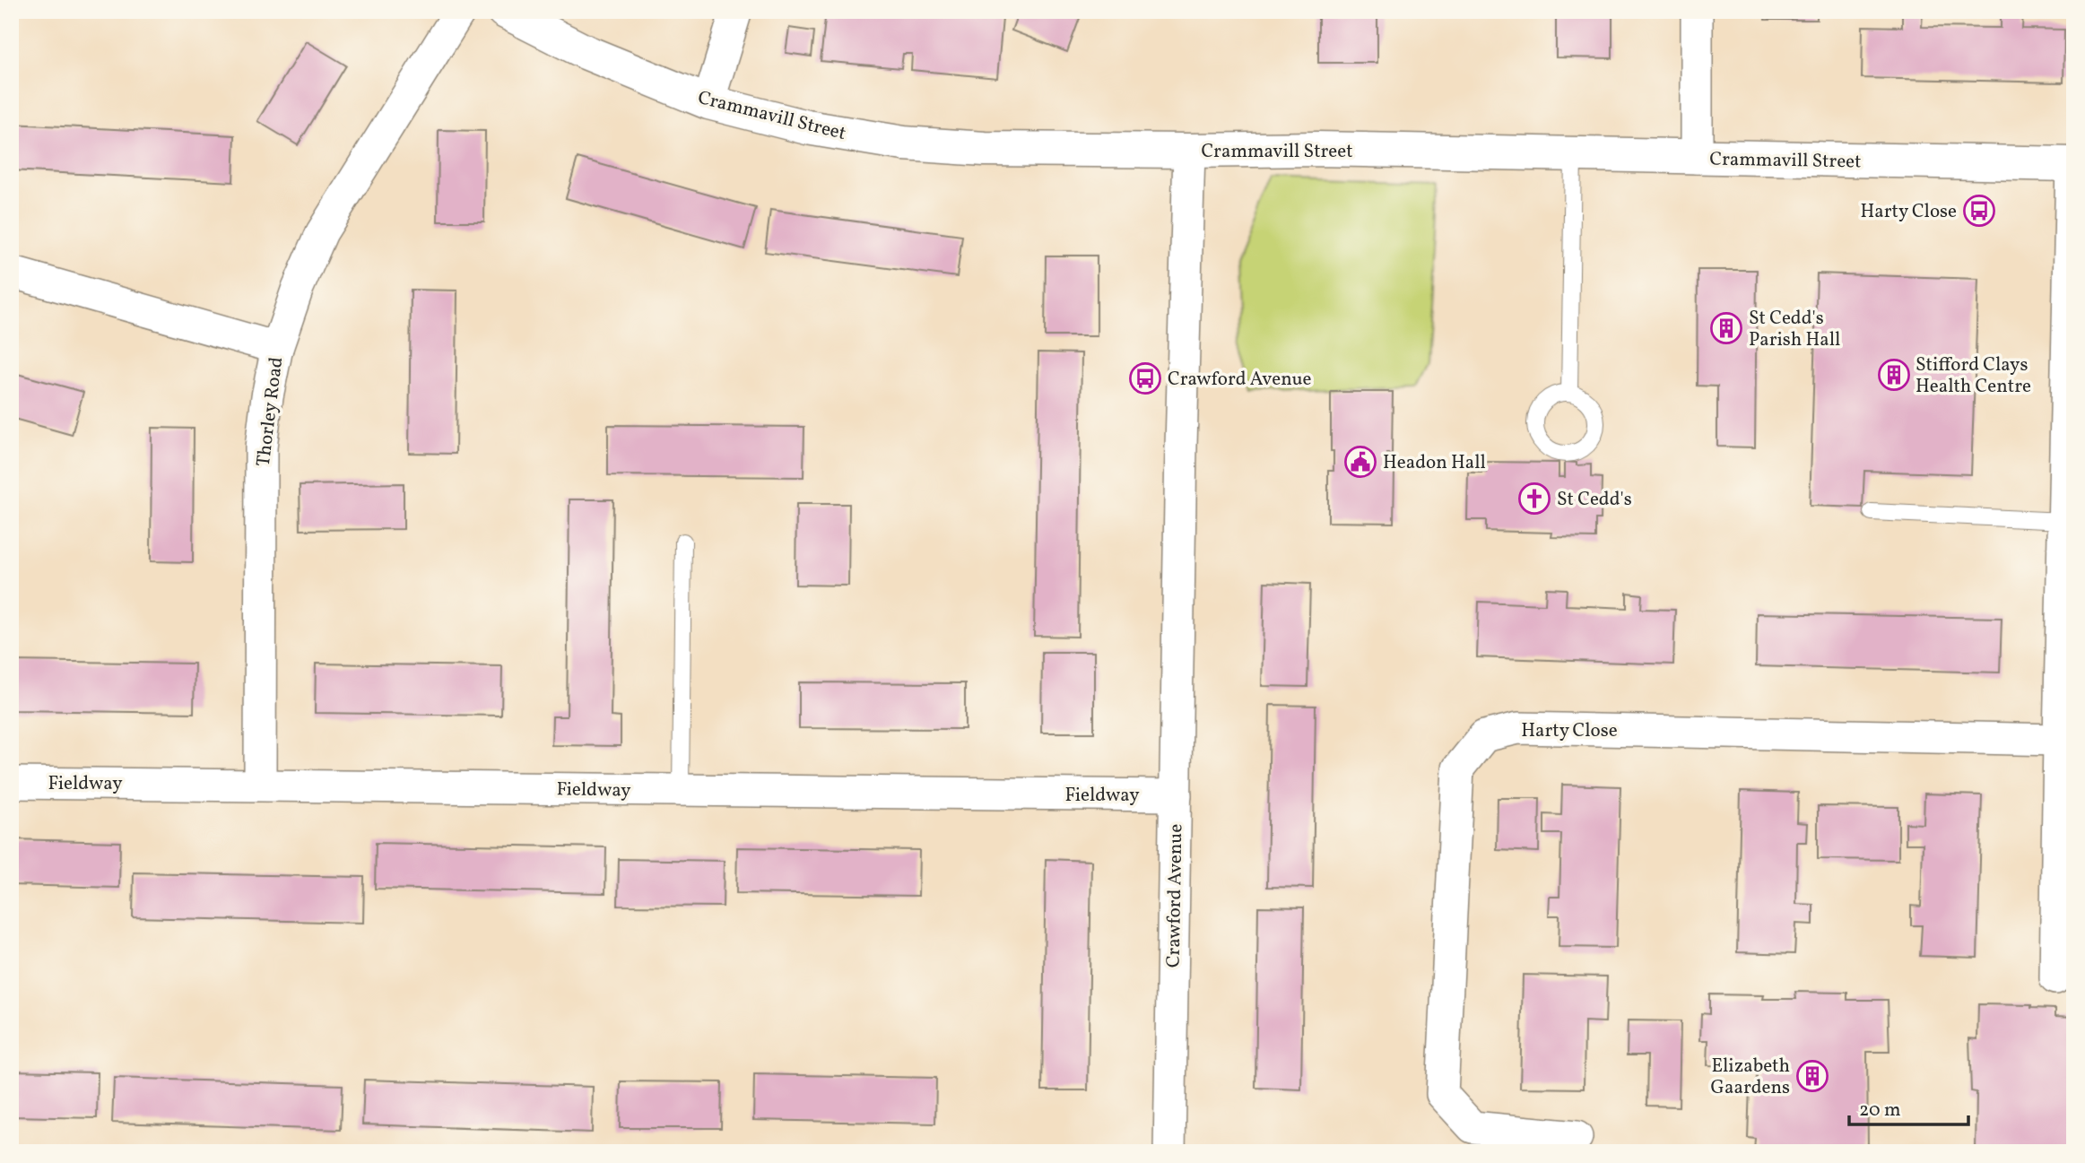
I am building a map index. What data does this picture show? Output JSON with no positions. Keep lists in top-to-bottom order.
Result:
{
  "streets": {
    "street": [
      "Crammavill Street",
      "Thorley Road",
      "Harty Close",
      "Fieldway",
      "Crawford Avenue"
    ]
  },
  "crossings": [
    ["Crammavill Street", "Crawford Avenue"],
    ["Thorley Road", "Fieldway"],
    ["Fieldway", "Crawford Avenue"]
  ],
  "places": {
    "bus stop": ["Harty Close", "Crawford Avenue"],
    "building": ["St Cedd's Parish Hall", "Stifford Clays Health Centre", "Elizabeth Gaardens"],
    "public building": ["Headon Hall"],
    "church": ["St Cedd's"]
  },
  "scale_bar": "20 m"
}
